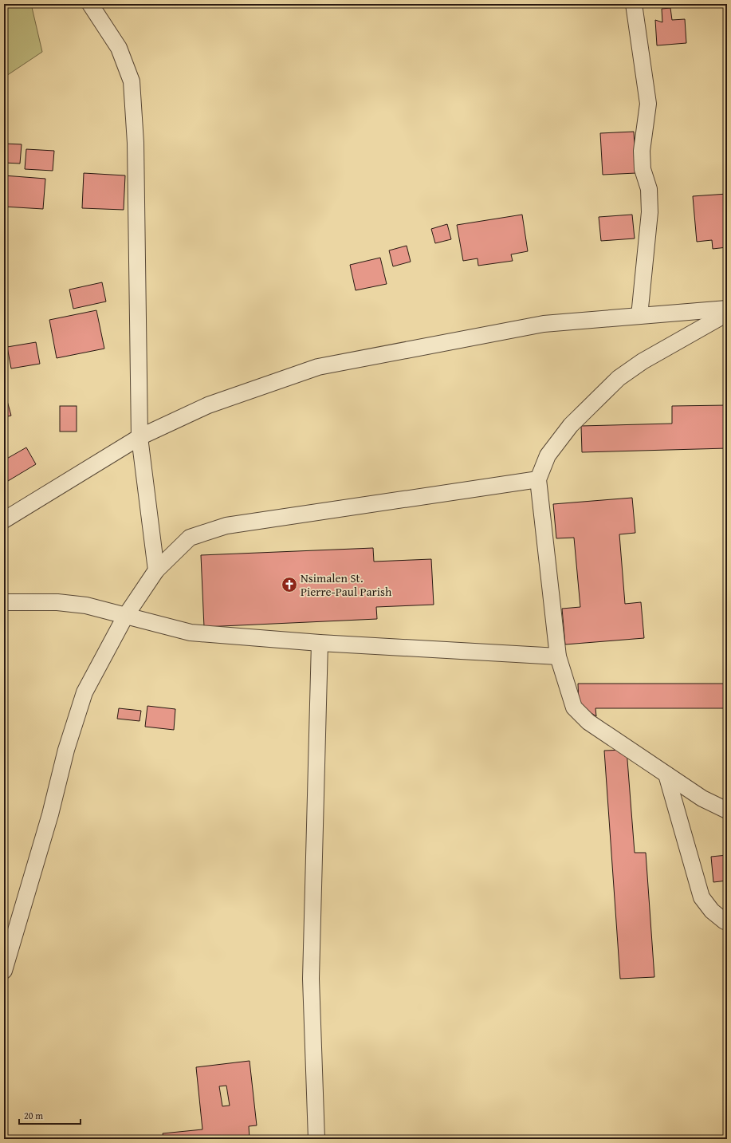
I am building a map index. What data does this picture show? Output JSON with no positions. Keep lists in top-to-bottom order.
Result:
{
  "places": {
    "church": ["Nsimalen St. Pierre-Paul Parish"]
  },
  "scale_bar": "20 m"
}
